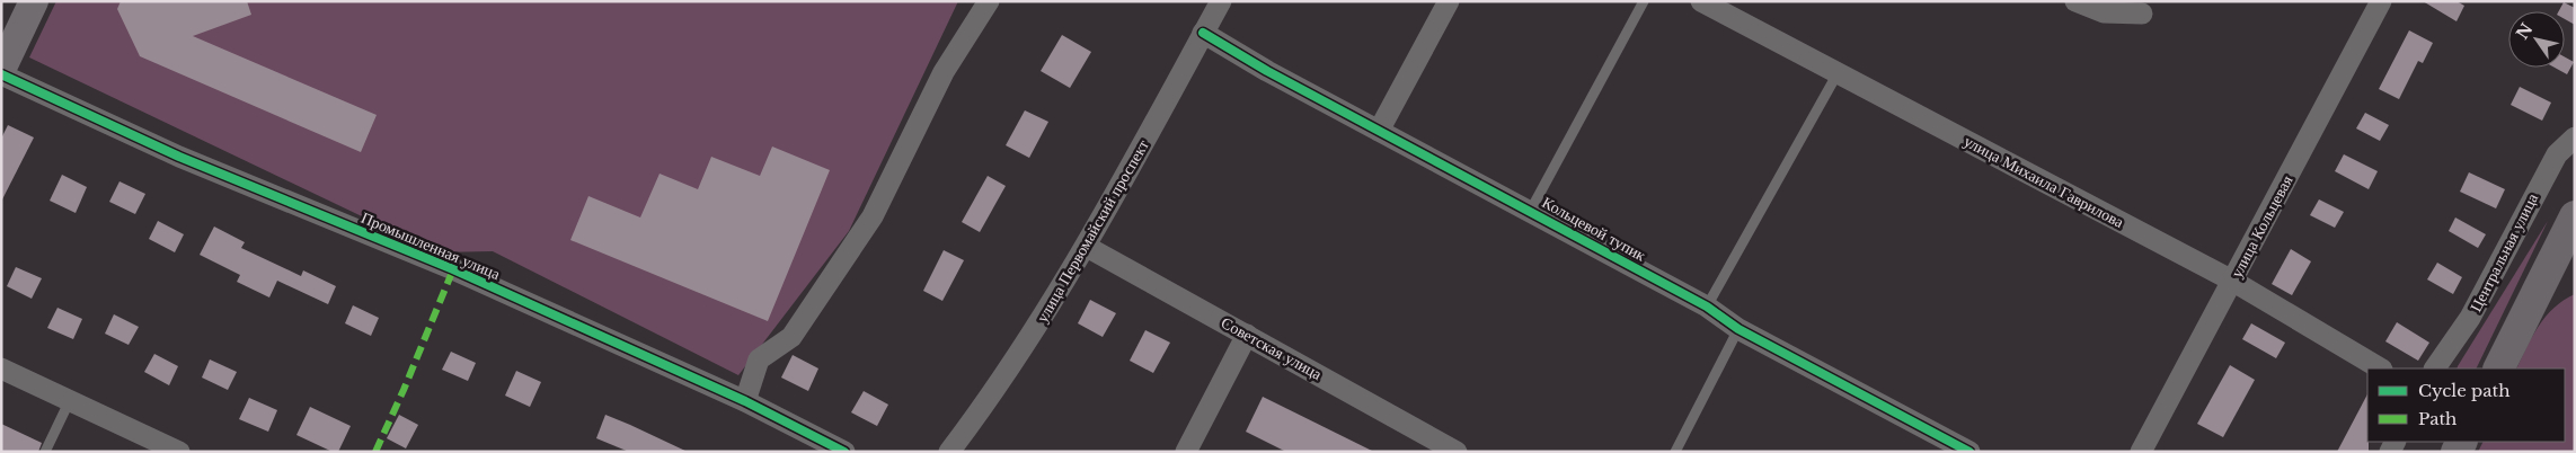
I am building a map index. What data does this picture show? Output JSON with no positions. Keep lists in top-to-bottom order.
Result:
{
  "streets": {
    "street": [
      "улица Михаила Гаврилова",
      "улица Кольцевая",
      "Кольцевой тупик",
      "улица Первомайский проспект",
      "Промышленная улица",
      "Центральная улица",
      "Советская улица"
    ]
  },
  "crossings": [
    ["улица Михаила Гаврилова", "улица Кольцевая"],
    ["Кольцевой тупик", "улица Первомайский проспект"],
    ["улица Первомайский проспект", "Советская улица"]
  ],
  "legend": ["Cycle path", "Path"],
  "north": "top left"
}
